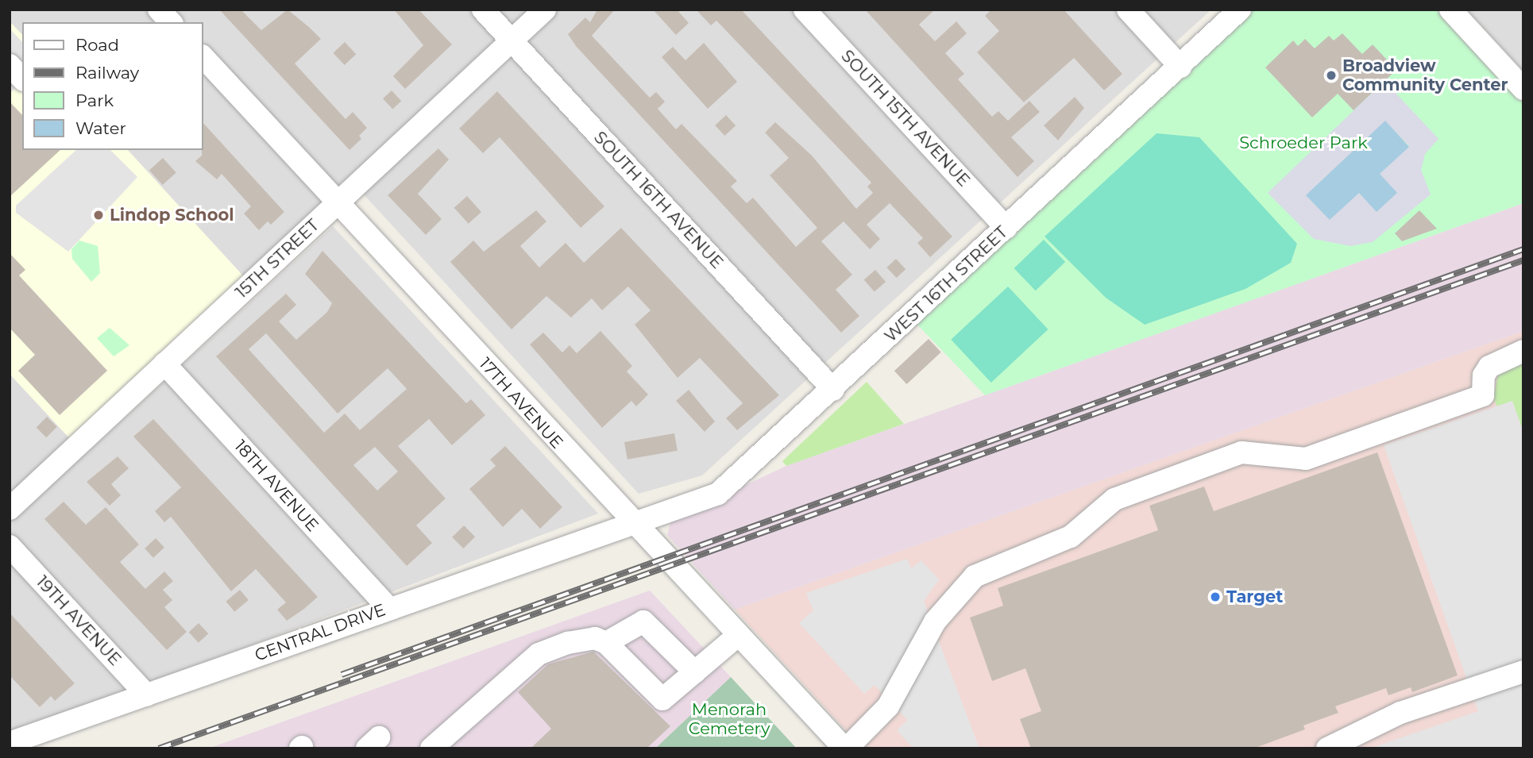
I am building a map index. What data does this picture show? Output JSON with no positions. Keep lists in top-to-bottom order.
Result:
{
  "streets": {
    "street": [
      "SOUTH 15TH AVENUE",
      "SOUTH 16TH AVENUE",
      "15TH STREET",
      "WEST 16TH STREET",
      "17TH AVENUE",
      "18TH AVENUE",
      "19TH AVENUE",
      "CENTRAL DRIVE"
    ]
  },
  "crossings": [
    ["SOUTH 15TH AVENUE", "WEST 16TH STREET"],
    ["SOUTH 16TH AVENUE", "15TH STREET"],
    ["SOUTH 16TH AVENUE", "WEST 16TH STREET"],
    ["15TH STREET", "17TH AVENUE"],
    ["15TH STREET", "18TH AVENUE"],
    ["WEST 16TH STREET", "17TH AVENUE"],
    ["WEST 16TH STREET", "CENTRAL DRIVE"],
    ["17TH AVENUE", "CENTRAL DRIVE"],
    ["18TH AVENUE", "CENTRAL DRIVE"],
    ["19TH AVENUE", "CENTRAL DRIVE"]
  ],
  "parks": ["Schroeder Park", "Menorah Cemetery"],
  "places": ["Broadview Community Center", "Lindop School", "Target"],
  "legend": [
    "Road",
    "Railway",
    "Park",
    "Water"
  ]
}
